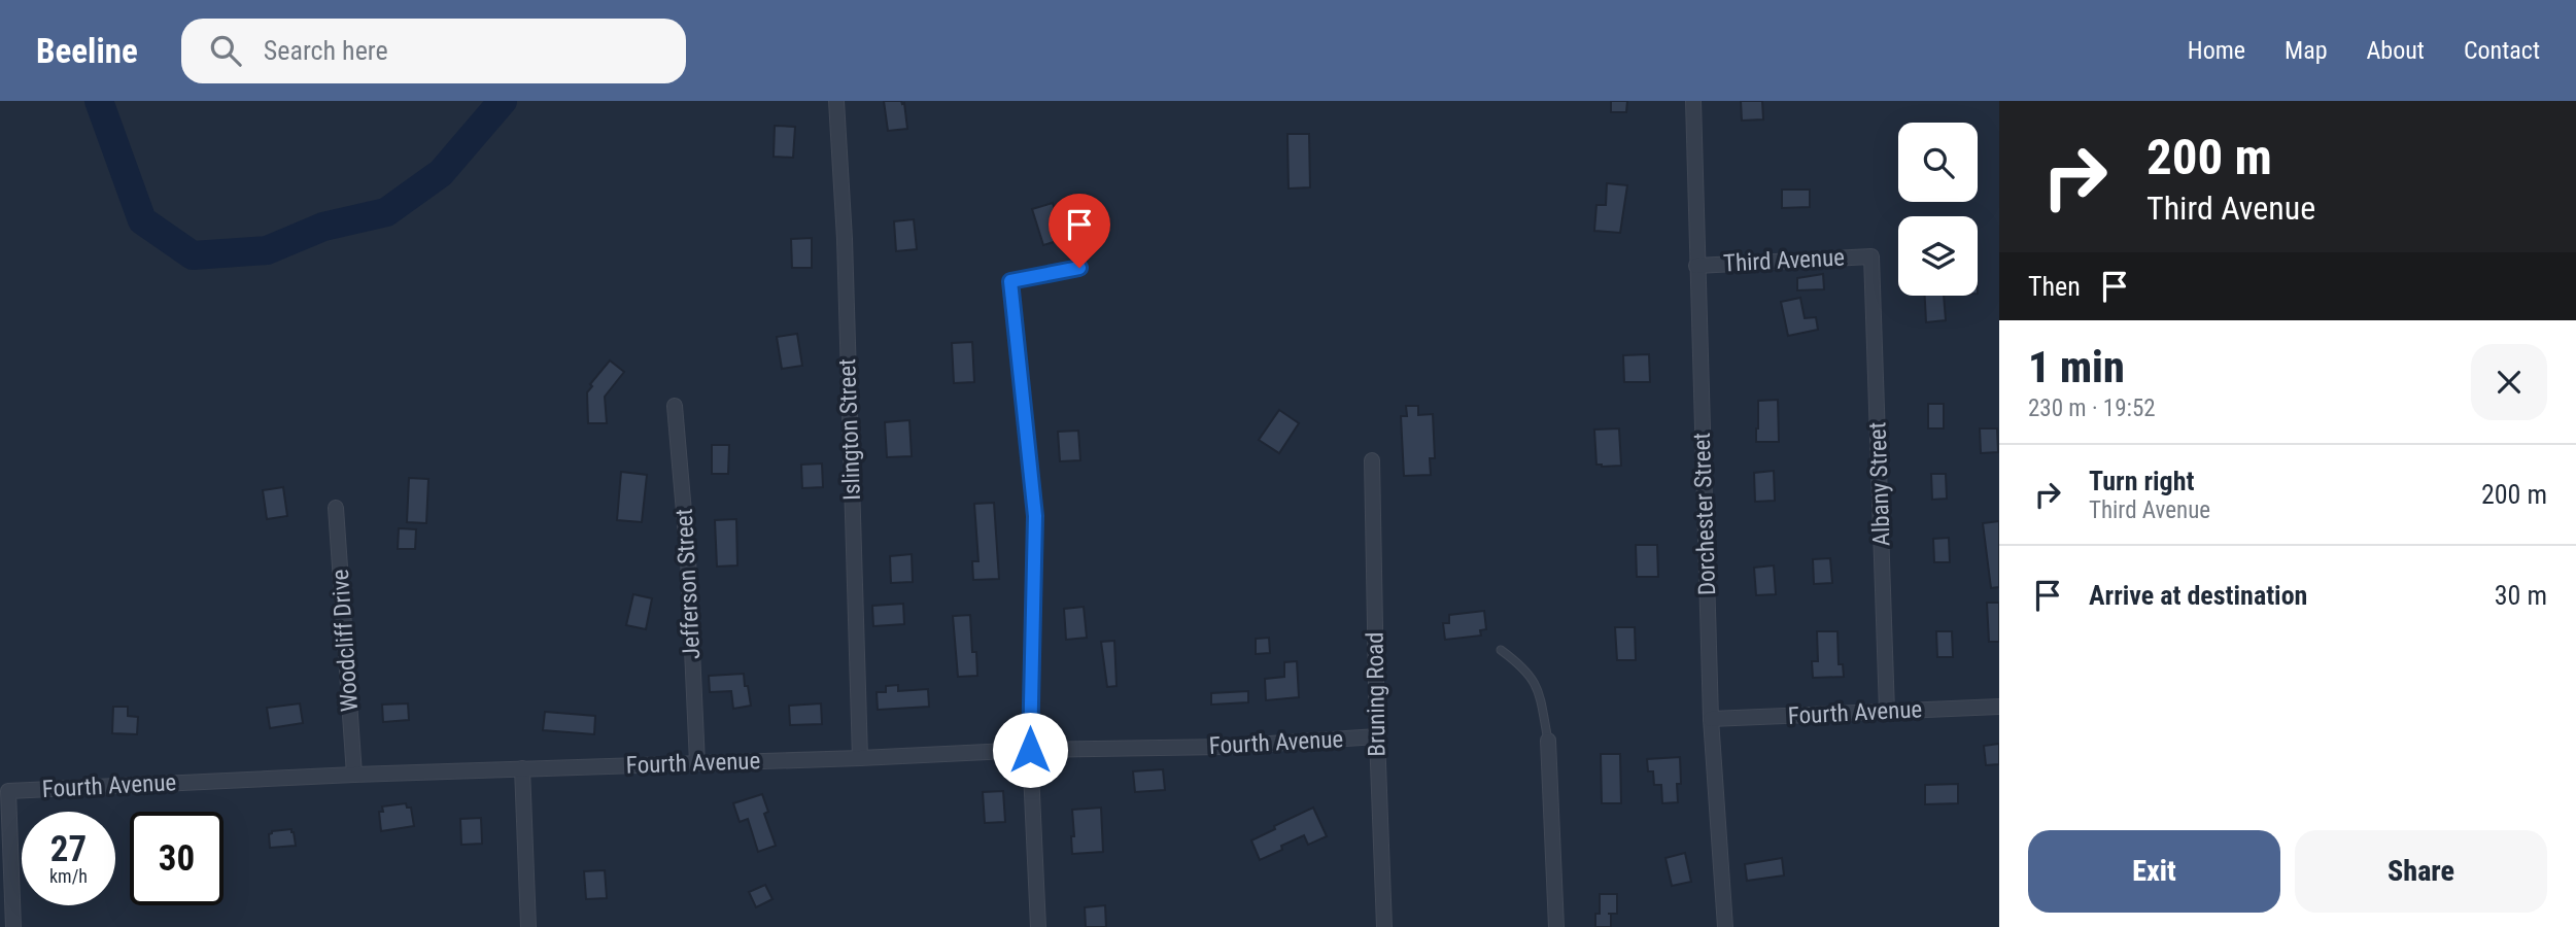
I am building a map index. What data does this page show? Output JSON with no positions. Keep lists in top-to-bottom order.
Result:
{
  "streets": {
    "street": [
      "Third Avenue",
      "Islington Street",
      "Albany Street",
      "Dorchester Street",
      "Jefferson Street",
      "Woodcliff Drive",
      "Bruning Road",
      "Fourth Avenue"
    ]
  },
  "crossings": [
    ["Third Avenue", "Albany Street"],
    ["Third Avenue", "Dorchester Street"],
    ["Islington Street", "Fourth Avenue"],
    ["Albany Street", "Fourth Avenue"],
    ["Dorchester Street", "Fourth Avenue"],
    ["Jefferson Street", "Fourth Avenue"],
    ["Woodcliff Drive", "Fourth Avenue"],
    ["Bruning Road", "Fourth Avenue"]
  ],
  "page": {
    "header": "Beeline",
    "search": "Search here",
    "nav": [
      "Home",
      "Map",
      "About",
      "Contact"
    ],
    "turn": ["200 m", "Third Avenue"],
    "then": "Then",
    "heading": ["1 min", "230 m · 19:52"],
    "list": [
      {
        "name": "Turn right",
        "note": "Third Avenue",
        "value": "200 m"
      },
      {
        "name": "Arrive at destination",
        "value": "30 m"
      }
    ],
    "speed": "27 km/h",
    "limit": "30",
    "buttons": ["Exit", "Share"]
  }
}
